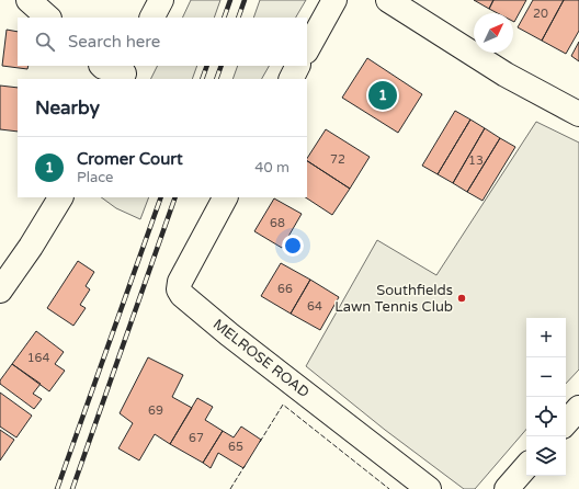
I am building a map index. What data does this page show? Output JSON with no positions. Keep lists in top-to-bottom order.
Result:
{
  "streets": {
    "street": ["MELROSE ROAD"]
  },
  "places": ["Southfields Lawn Tennis Club"],
  "house_numbers": [
    "20",
    "72",
    "13",
    "68",
    "66",
    "64",
    "164",
    "69",
    "67",
    "65"
  ],
  "north": "top right",
  "page": {
    "search": "Search here",
    "pins": "1",
    "heading": "Nearby",
    "list": [
      {
        "mark": "1",
        "name": "Cromer Court",
        "note": "Place",
        "value": "40 m"
      }
    ],
    "map_buttons": ["+", "−"]
  }
}
